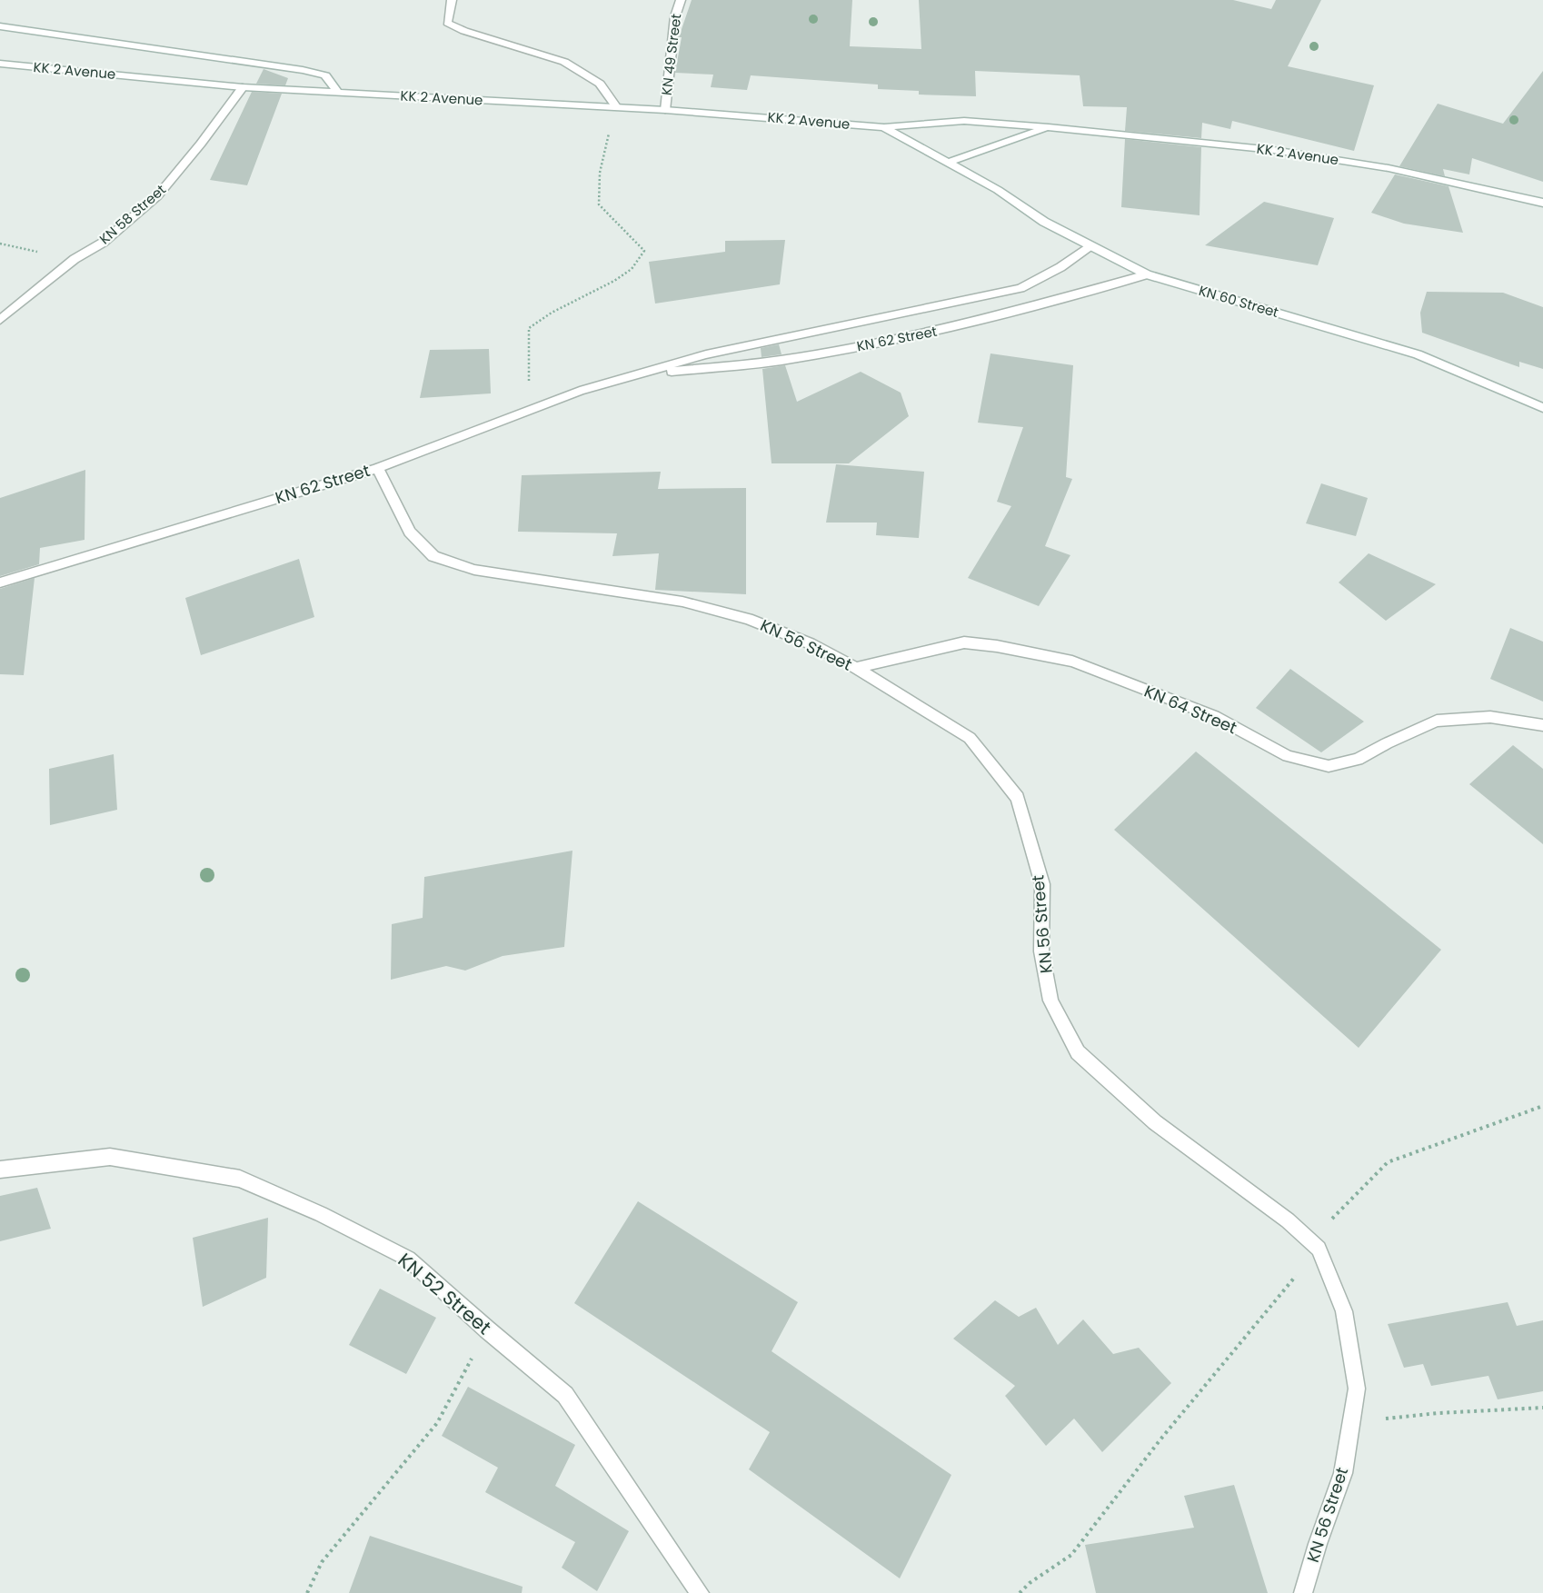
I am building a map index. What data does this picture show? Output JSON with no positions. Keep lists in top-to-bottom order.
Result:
{
  "streets": {
    "street": [
      "KN 49 Street",
      "KK 2 Avenue",
      "KN 58 Street",
      "KN 60 Street",
      "KN 62 Street",
      "KN 56 Street",
      "KN 64 Street",
      "KN 52 Street"
    ]
  },
  "crossings": [
    ["KN 49 Street", "KK 2 Avenue"],
    ["KK 2 Avenue", "KN 58 Street"],
    ["KK 2 Avenue", "KN 60 Street"],
    ["KN 60 Street", "KN 62 Street"],
    ["KN 62 Street", "KN 56 Street"],
    ["KN 56 Street", "KN 64 Street"]
  ]
}
